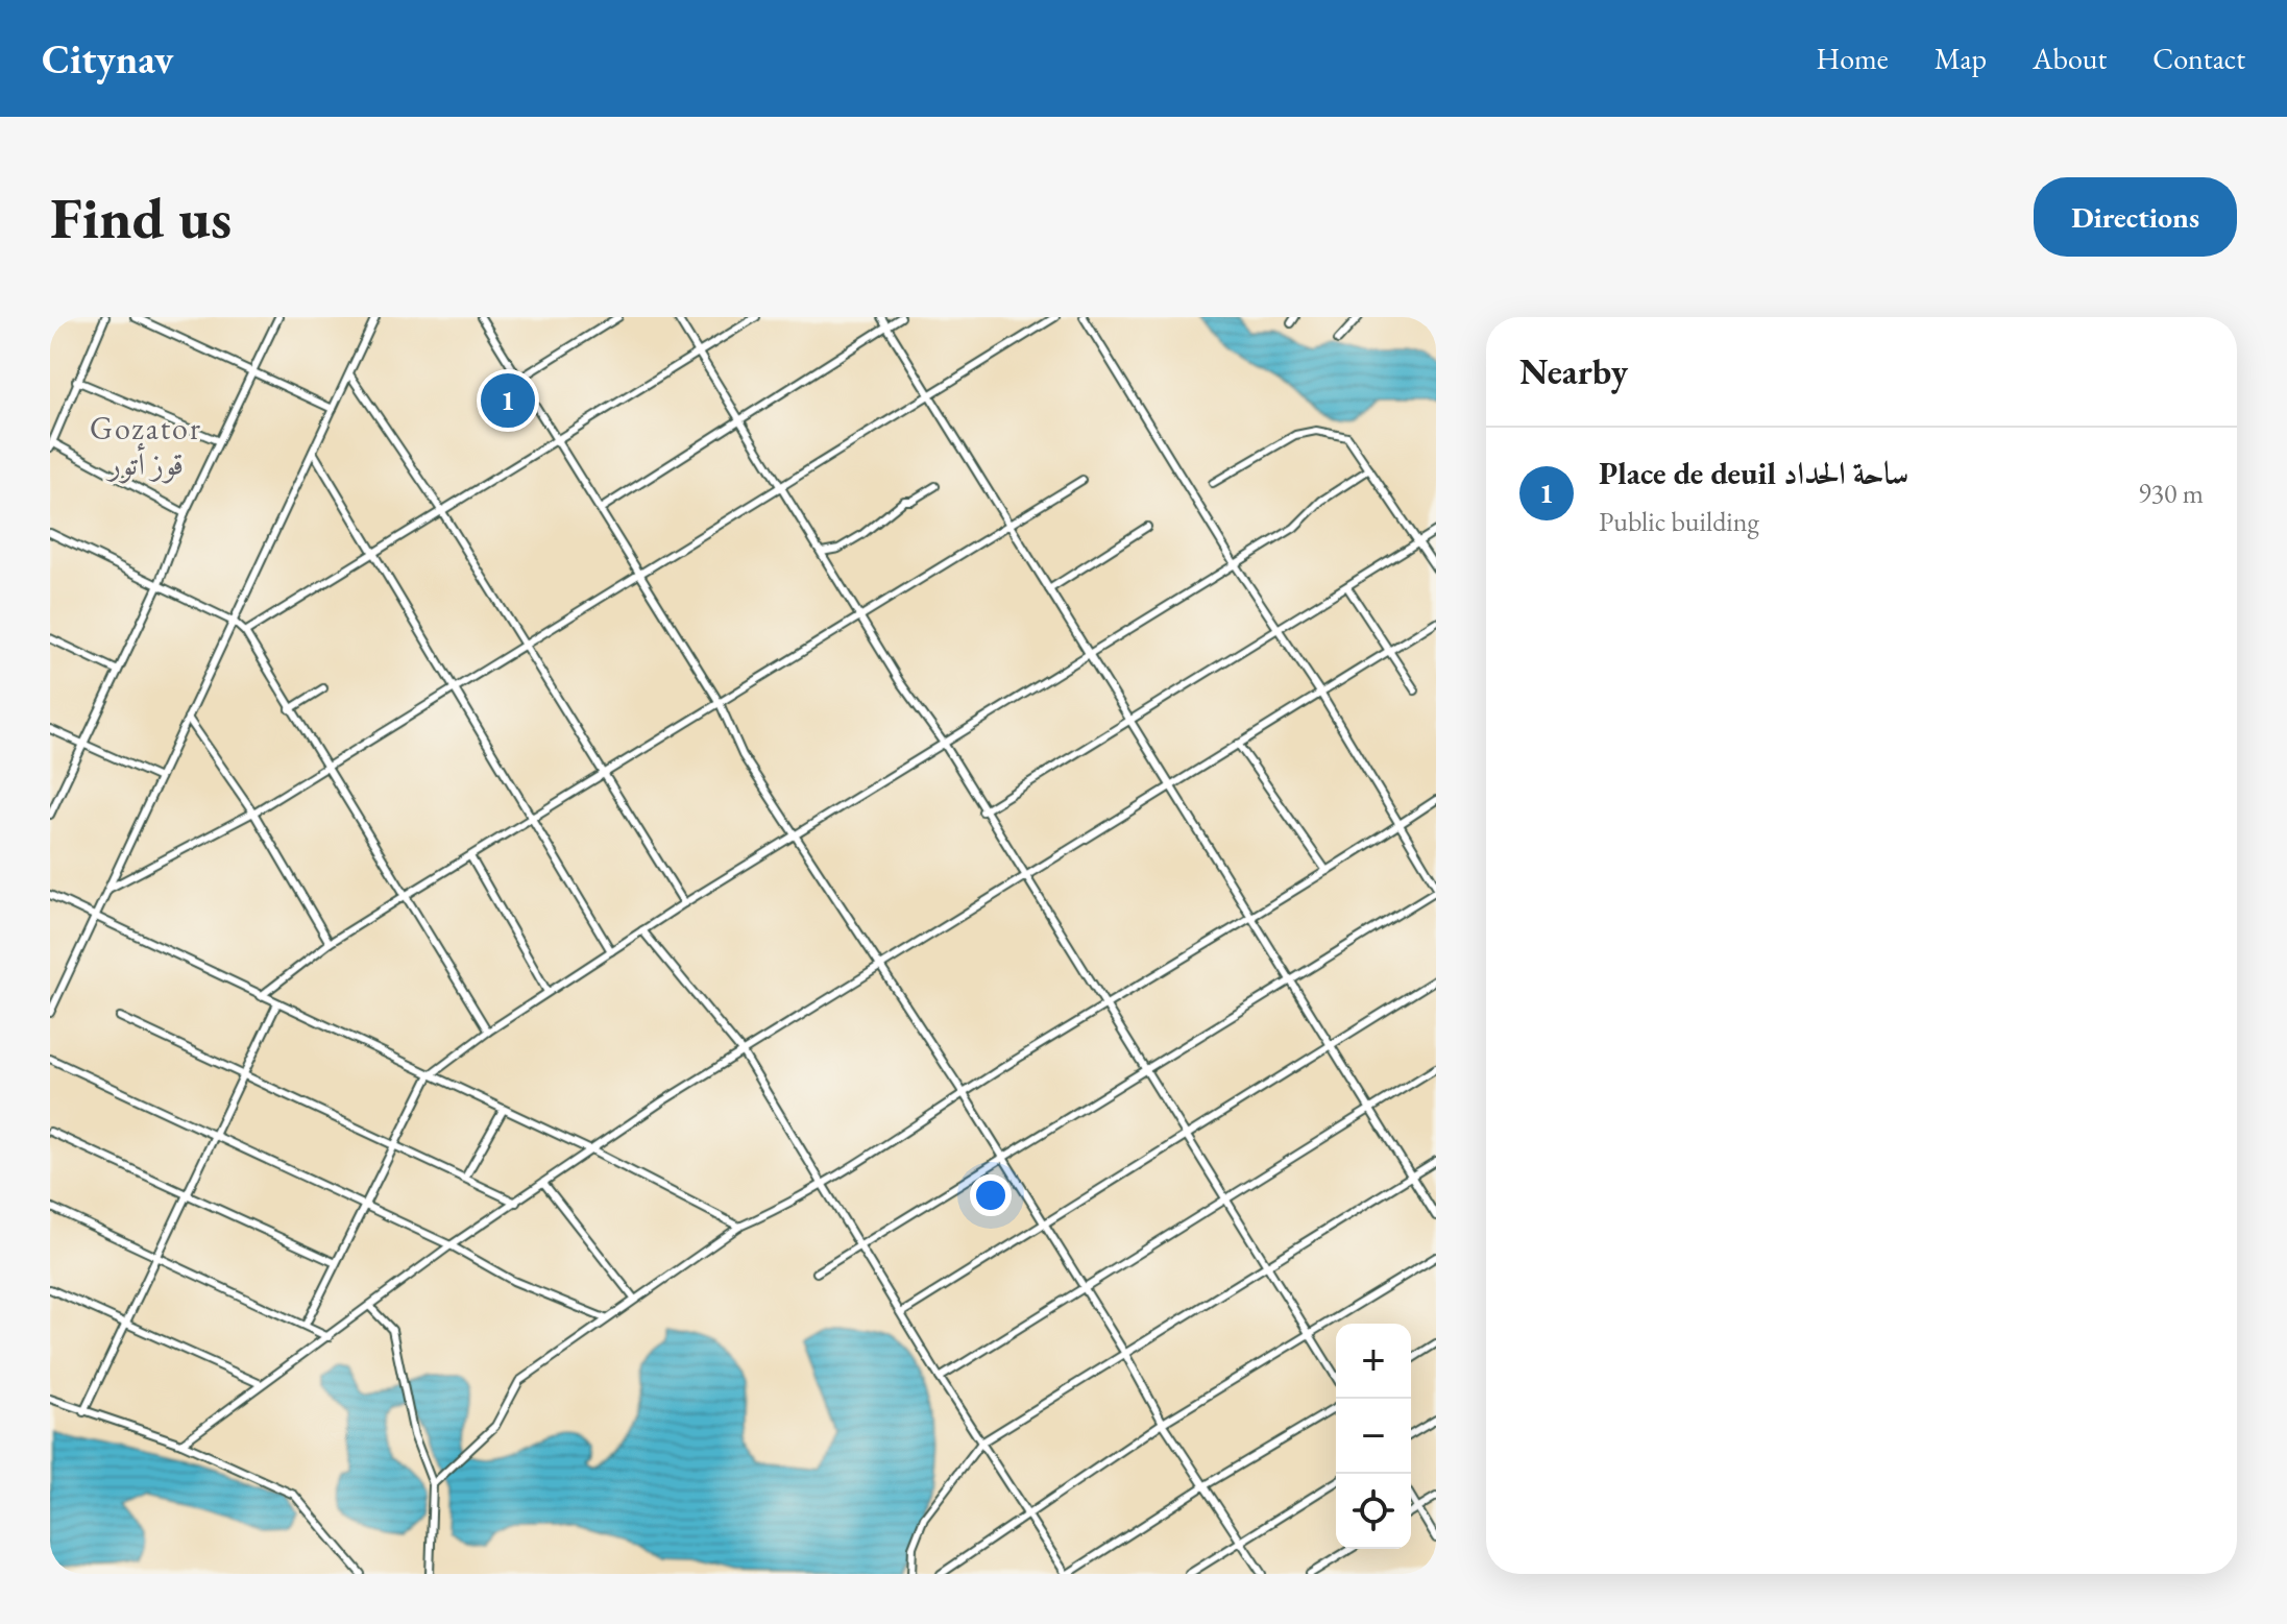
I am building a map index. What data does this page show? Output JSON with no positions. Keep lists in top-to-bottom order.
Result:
{
  "districts": ["Gozator قوز أتور"],
  "page": {
    "header": "Citynav",
    "nav": [
      "Home",
      "Map",
      "About",
      "Contact"
    ],
    "buttons": "Directions",
    "title": "Find us",
    "heading": "Nearby",
    "pins": "1",
    "list": [
      {
        "mark": "1",
        "name": "Place de deuil ساحة الحداد",
        "note": "Public building",
        "value": "930 m"
      }
    ],
    "map_buttons": ["+", "−"]
  }
}
